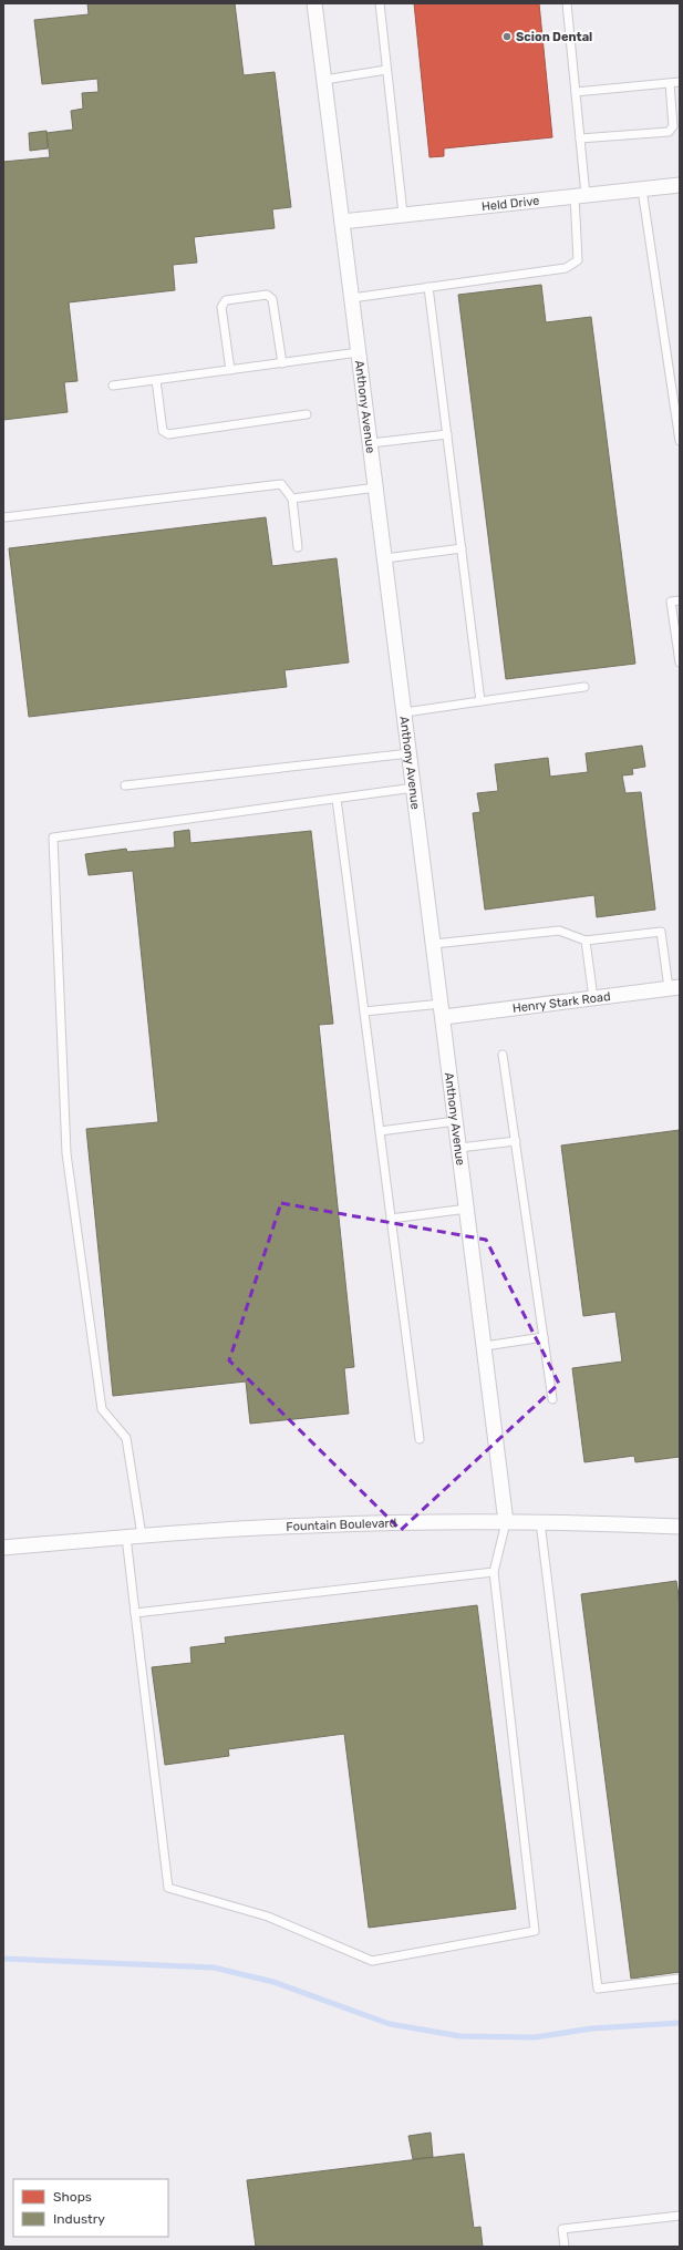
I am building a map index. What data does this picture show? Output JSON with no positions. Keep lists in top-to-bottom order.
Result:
{
  "streets": {
    "street": [
      "Held Drive",
      "Anthony Avenue",
      "Henry Stark Road",
      "Fountain Boulevard"
    ]
  },
  "crossings": [
    ["Held Drive", "Anthony Avenue"],
    ["Anthony Avenue", "Henry Stark Road"],
    ["Anthony Avenue", "Fountain Boulevard"]
  ],
  "places": ["Scion Dental"],
  "legend": ["Shops", "Industry"]
}
